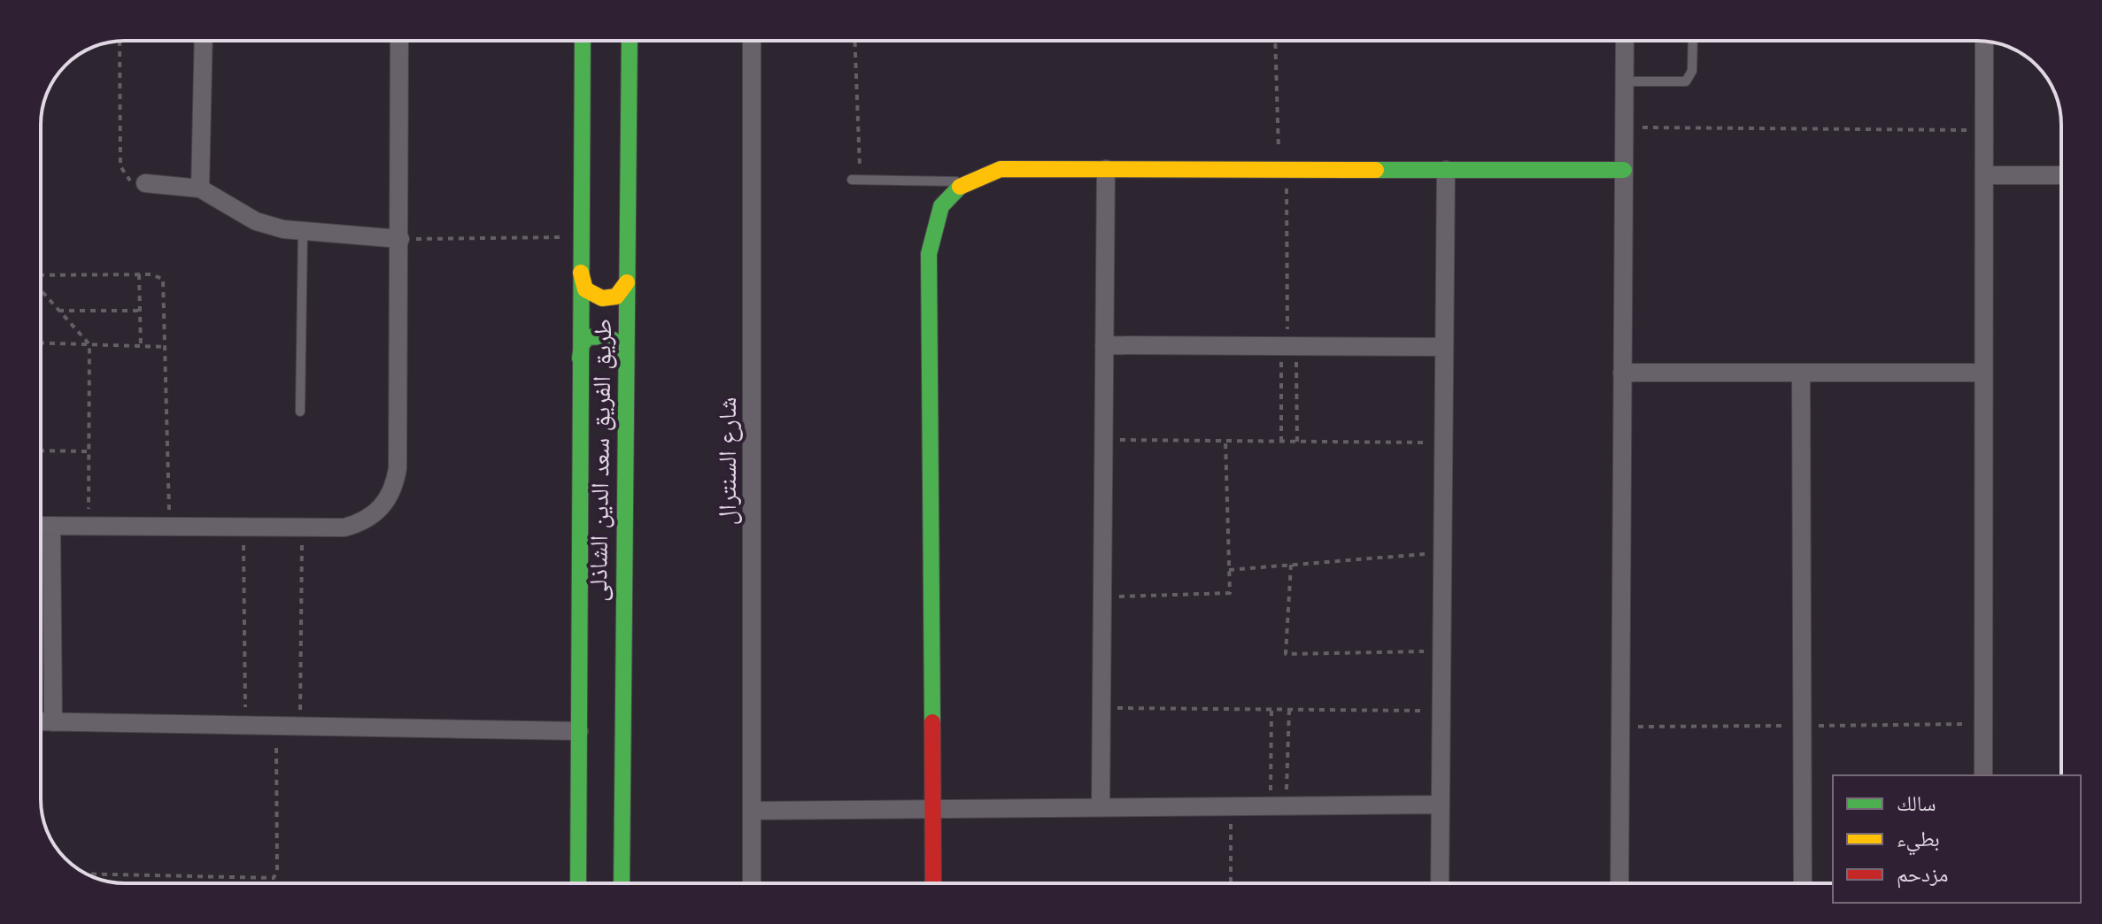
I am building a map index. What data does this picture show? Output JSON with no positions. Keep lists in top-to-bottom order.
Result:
{
  "streets": {
    "street": ["طريق الفريق سعد الدين الشاذلى", "شارع السنترال"]
  },
  "legend": ["سالك", "بطيء", "مزدحم"]
}
